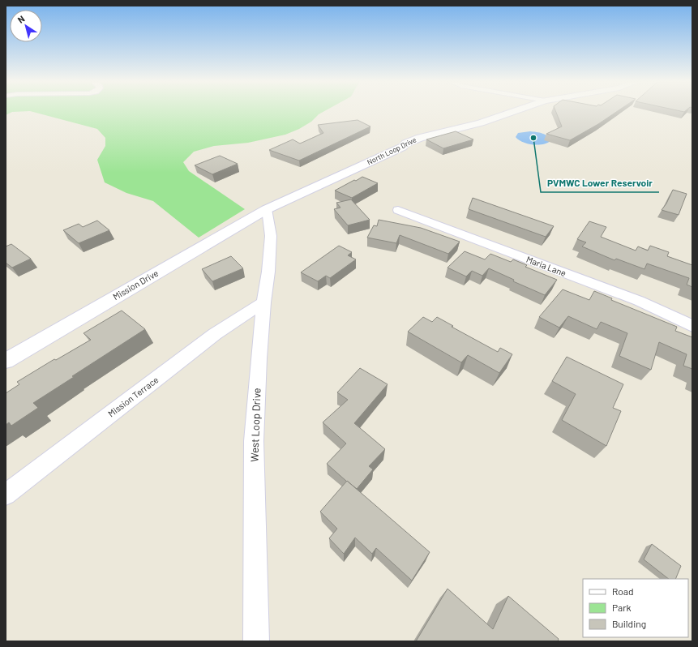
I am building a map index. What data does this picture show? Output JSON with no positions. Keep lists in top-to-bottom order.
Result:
{
  "streets": {
    "street": [
      "North Loop Drive",
      "Maria Lane",
      "Mission Drive",
      "Mission Terrace",
      "West Loop Drive"
    ]
  },
  "crossings": [
    ["North Loop Drive", "Mission Drive"],
    ["North Loop Drive", "West Loop Drive"],
    ["Mission Drive", "West Loop Drive"],
    ["Mission Terrace", "West Loop Drive"]
  ],
  "places": ["PVMWC Lower Reservoir"],
  "legend": ["Road", "Park", "Building"],
  "north": "top left"
}
